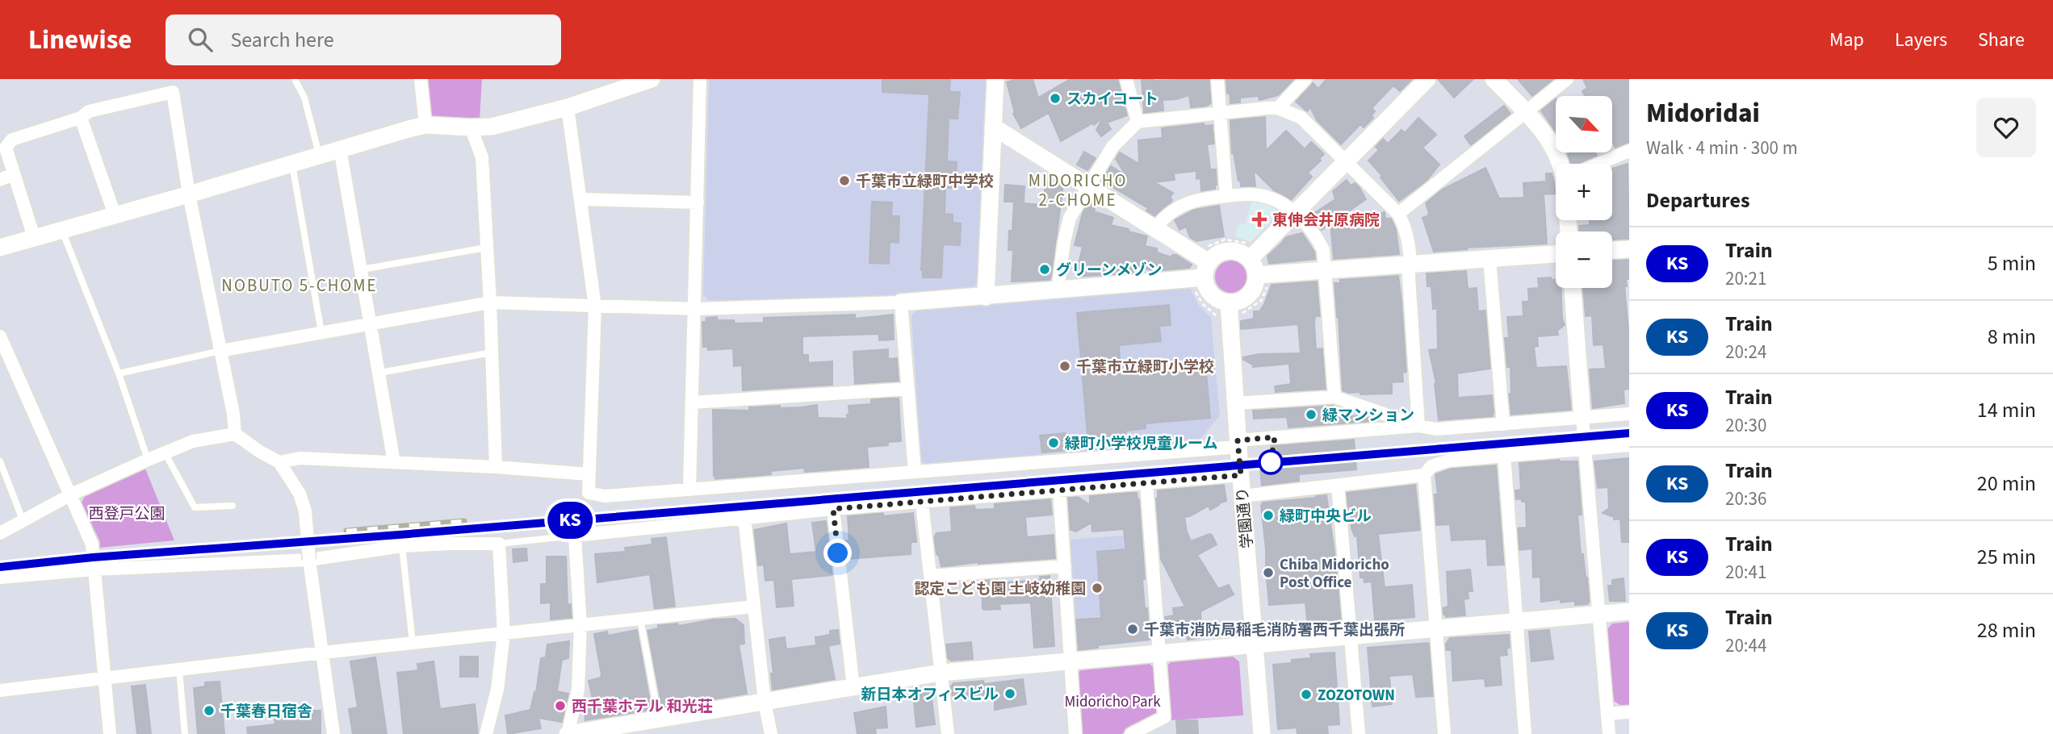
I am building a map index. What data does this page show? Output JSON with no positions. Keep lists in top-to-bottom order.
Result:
{
  "streets": {
    "street": ["学園通り"]
  },
  "districts": ["MIDORICHO 2-CHOME", "NOBUTO 5-CHOME"],
  "parks": ["西登戸公園", "Midoricho Park"],
  "places": {
    "other": [
      "スカイコート",
      "千葉市立緑町中学校",
      "グリーンメゾン",
      "千葉市立緑町小学校",
      "緑マンション",
      "緑町小学校児童ルーム",
      "緑町中央ビル",
      "Chiba Midoricho Post Office",
      "認定こども園 土岐幼稚園",
      "千葉市消防局稲毛消防署西千葉出張所",
      "新日本オフィスビル",
      "ZOZOTOWN",
      "西千葉ホテル 和光荘",
      "千葉春日宿舎"
    ],
    "health": ["東伸会井原病院"]
  },
  "north": "bottom right",
  "page": {
    "header": "Linewise",
    "search": "Search here",
    "nav": ["Map", "Layers", "Share"],
    "on_map": "KS",
    "heading": [
      ["Midoridai", "Walk · 4 min · 300 m"],
      "Departures"
    ],
    "map_buttons": ["+", "−"],
    "list": [
      {
        "mark": "KS",
        "name": "Train",
        "note": "20:21",
        "value": "5 min"
      },
      {
        "mark": "KS",
        "name": "Train",
        "note": "20:24",
        "value": "8 min"
      },
      {
        "mark": "KS",
        "name": "Train",
        "note": "20:30",
        "value": "14 min"
      },
      {
        "mark": "KS",
        "name": "Train",
        "note": "20:36",
        "value": "20 min"
      },
      {
        "mark": "KS",
        "name": "Train",
        "note": "20:41",
        "value": "25 min"
      },
      {
        "mark": "KS",
        "name": "Train",
        "note": "20:44",
        "value": "28 min"
      }
    ]
  }
}
